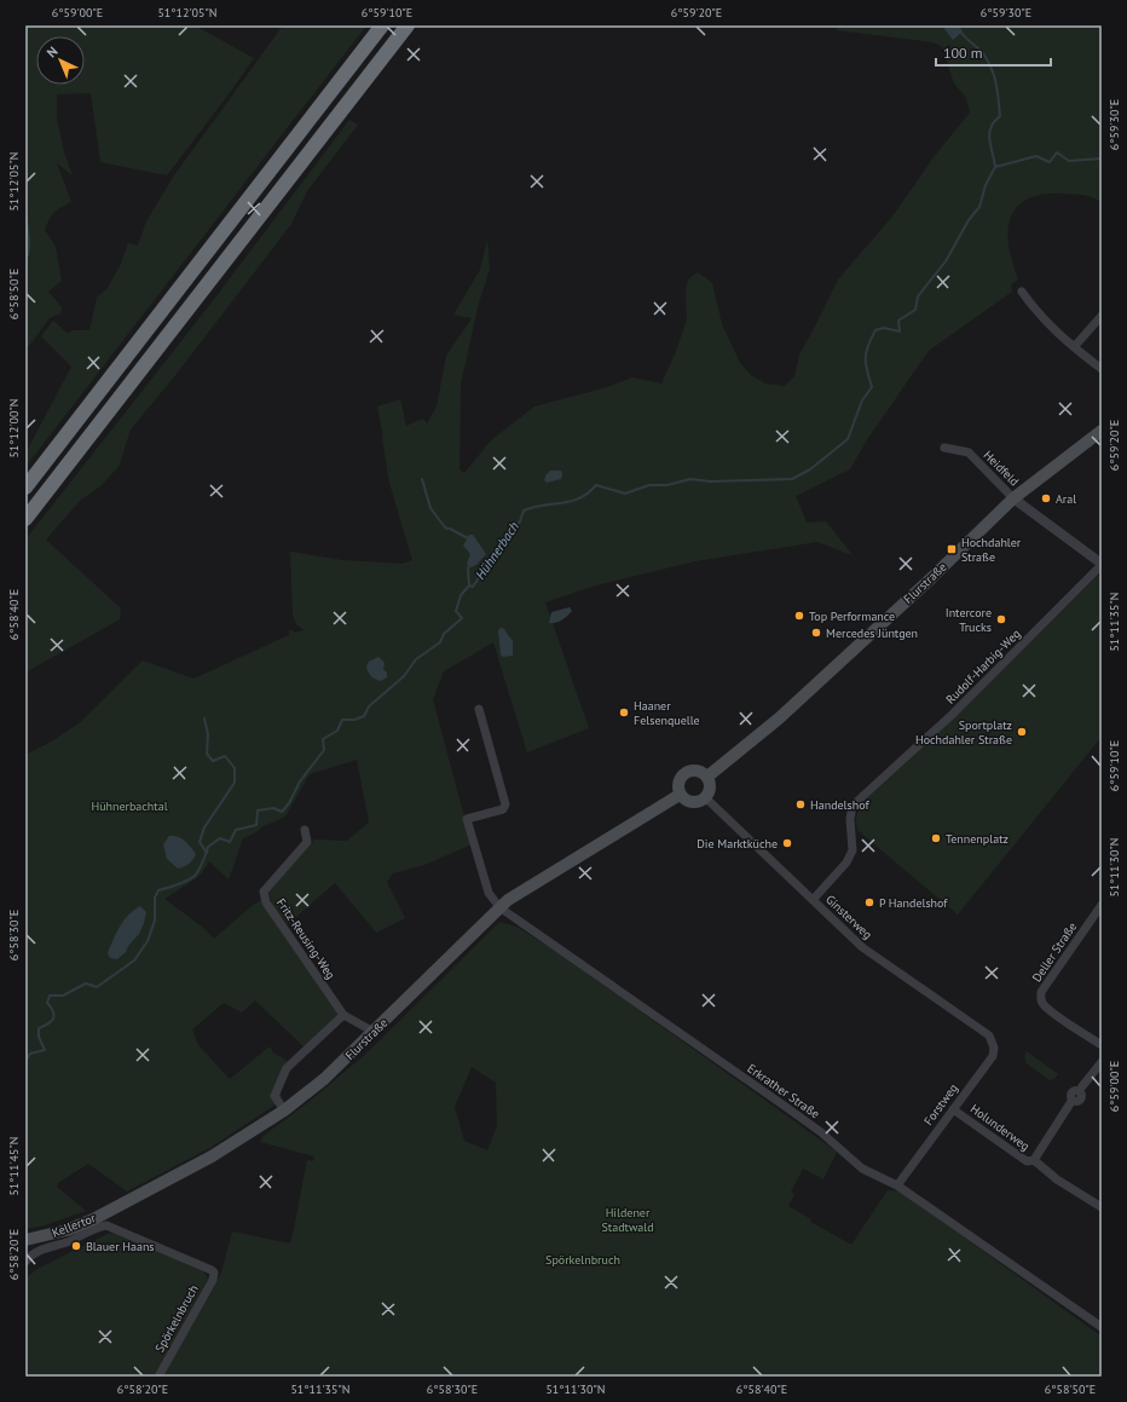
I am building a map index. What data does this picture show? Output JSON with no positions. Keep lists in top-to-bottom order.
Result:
{
  "streets": {
    "main road": ["Flurstraße"],
    "street": [
      "Heidfeld",
      "Rudolf-Harbig-Weg",
      "Ginsterweg",
      "Fritz-Reusing-Weg",
      "Deller Straße",
      "Erkrather Straße",
      "Forstweg",
      "Holunderweg",
      "Kellertor",
      "Spörkelnbruch"
    ]
  },
  "crossings": [
    ["Heidfeld", "Flurstraße"],
    ["Flurstraße", "Ginsterweg"],
    ["Flurstraße", "Fritz-Reusing-Weg"],
    ["Flurstraße", "Erkrather Straße"],
    ["Rudolf-Harbig-Weg", "Ginsterweg"],
    ["Ginsterweg", "Forstweg"],
    ["Erkrather Straße", "Forstweg"],
    ["Forstweg", "Holunderweg"],
    ["Kellertor", "Spörkelnbruch"]
  ],
  "water": ["Hühnerbach"],
  "parks": ["Hühnerbachtal", "Hildener Stadtwald", "Spörkelnbruch"],
  "places": {
    "other": [
      "Aral",
      "Top Performance",
      "Intercore Trucks",
      "Mercedes Jüntgen",
      "Haaner Felsenquelle",
      "Sportplatz Hochdahler Straße",
      "Handelshof",
      "Tennenplatz",
      "Die Marktküche",
      "P Handelshof",
      "Blauer Haans"
    ],
    "transit": ["Hochdahler Straße"]
  },
  "scale_bar": "100 m",
  "north": "top left",
  "coordinates": [
    "6°59'00\"E",
    "51°12'05\"N",
    "6°59'10\"E",
    "6°59'20\"E",
    "6°59'30\"E",
    "6°58'50\"E",
    "51°12'00\"N",
    "6°58'40\"E",
    "51°11'35\"N",
    "51°11'30\"N",
    "6°58'30\"E",
    "51°11'45\"N",
    "6°58'20\"E"
  ]
}
